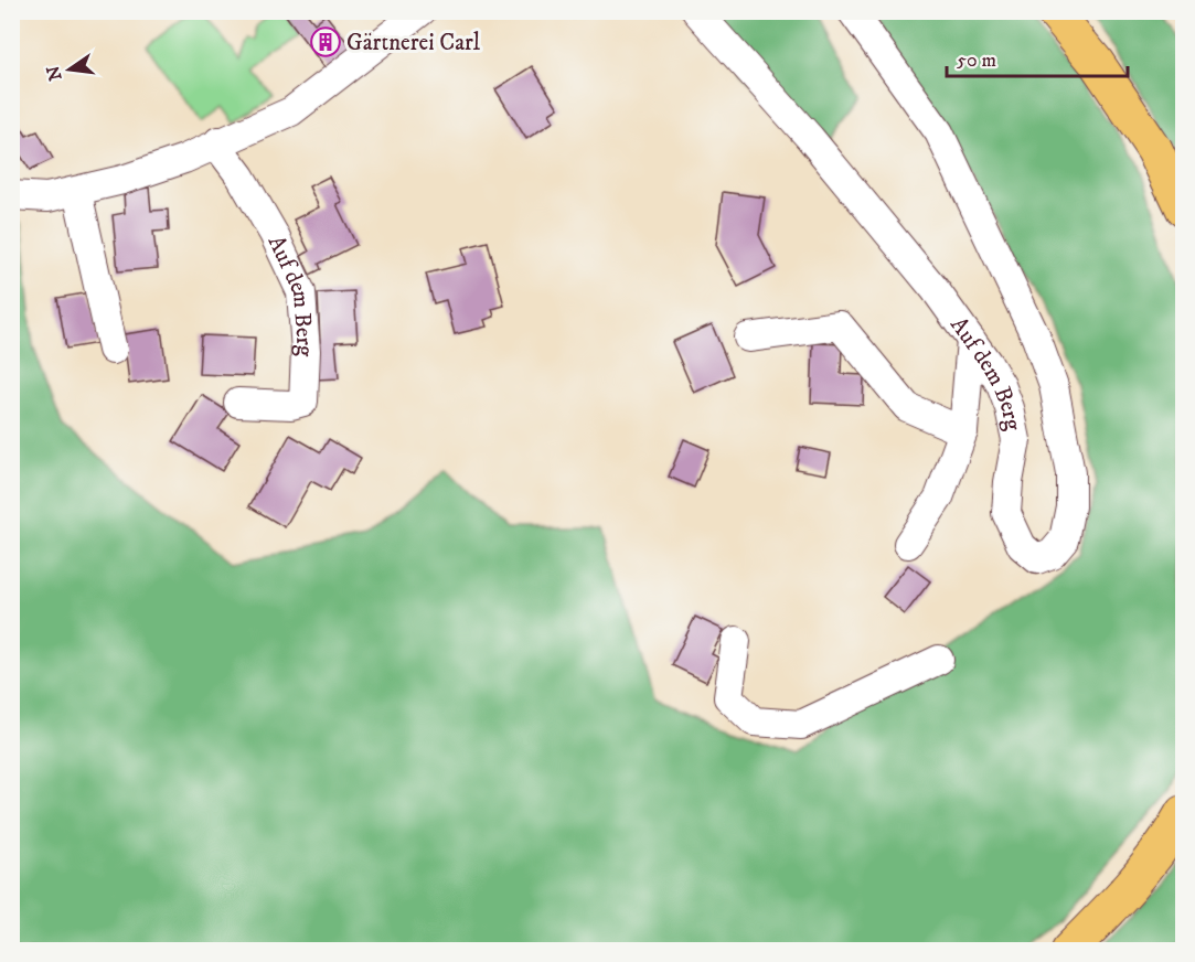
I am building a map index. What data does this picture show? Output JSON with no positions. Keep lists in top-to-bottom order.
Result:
{
  "streets": {
    "street": ["Auf dem Berg"]
  },
  "places": {
    "building": ["Gärtnerei Carl"]
  },
  "scale_bar": "50 m",
  "north": "left"
}
